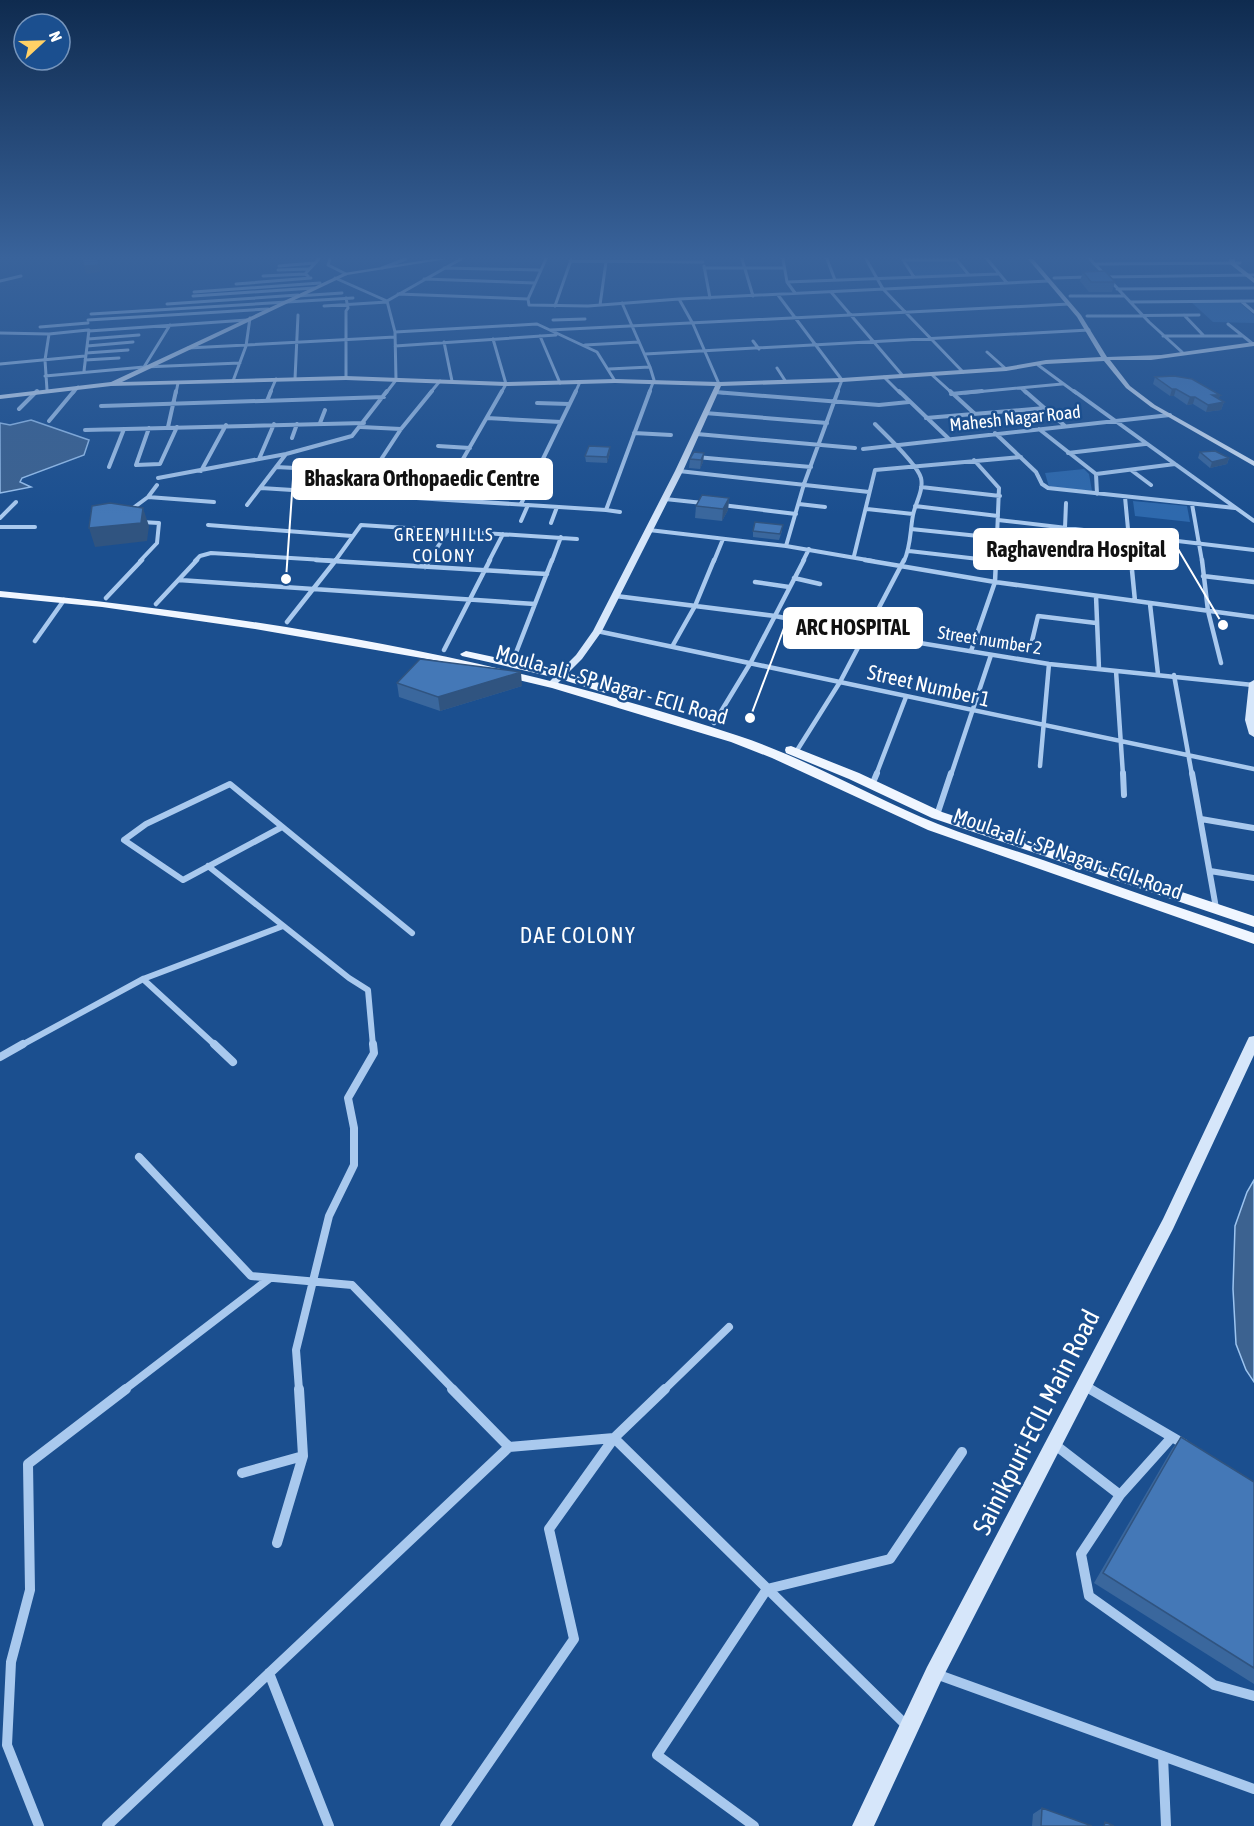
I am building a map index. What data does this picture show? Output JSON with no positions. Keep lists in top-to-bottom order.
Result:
{
  "streets": {
    "main road": ["Moula-ali - SP Nagar - ECIL Road"],
    "street": [
      "Mahesh Nagar Road",
      "Street number 2",
      "Street Number 1",
      "Sainikpuri-ECIL Main Road"
    ]
  },
  "districts": ["GREEN HILLS COLONY", "DAE COLONY"],
  "places": ["Bhaskara Orthopaedic Centre", "Raghavendra Hospital", "ARC HOSPITAL"],
  "north": "right"
}
